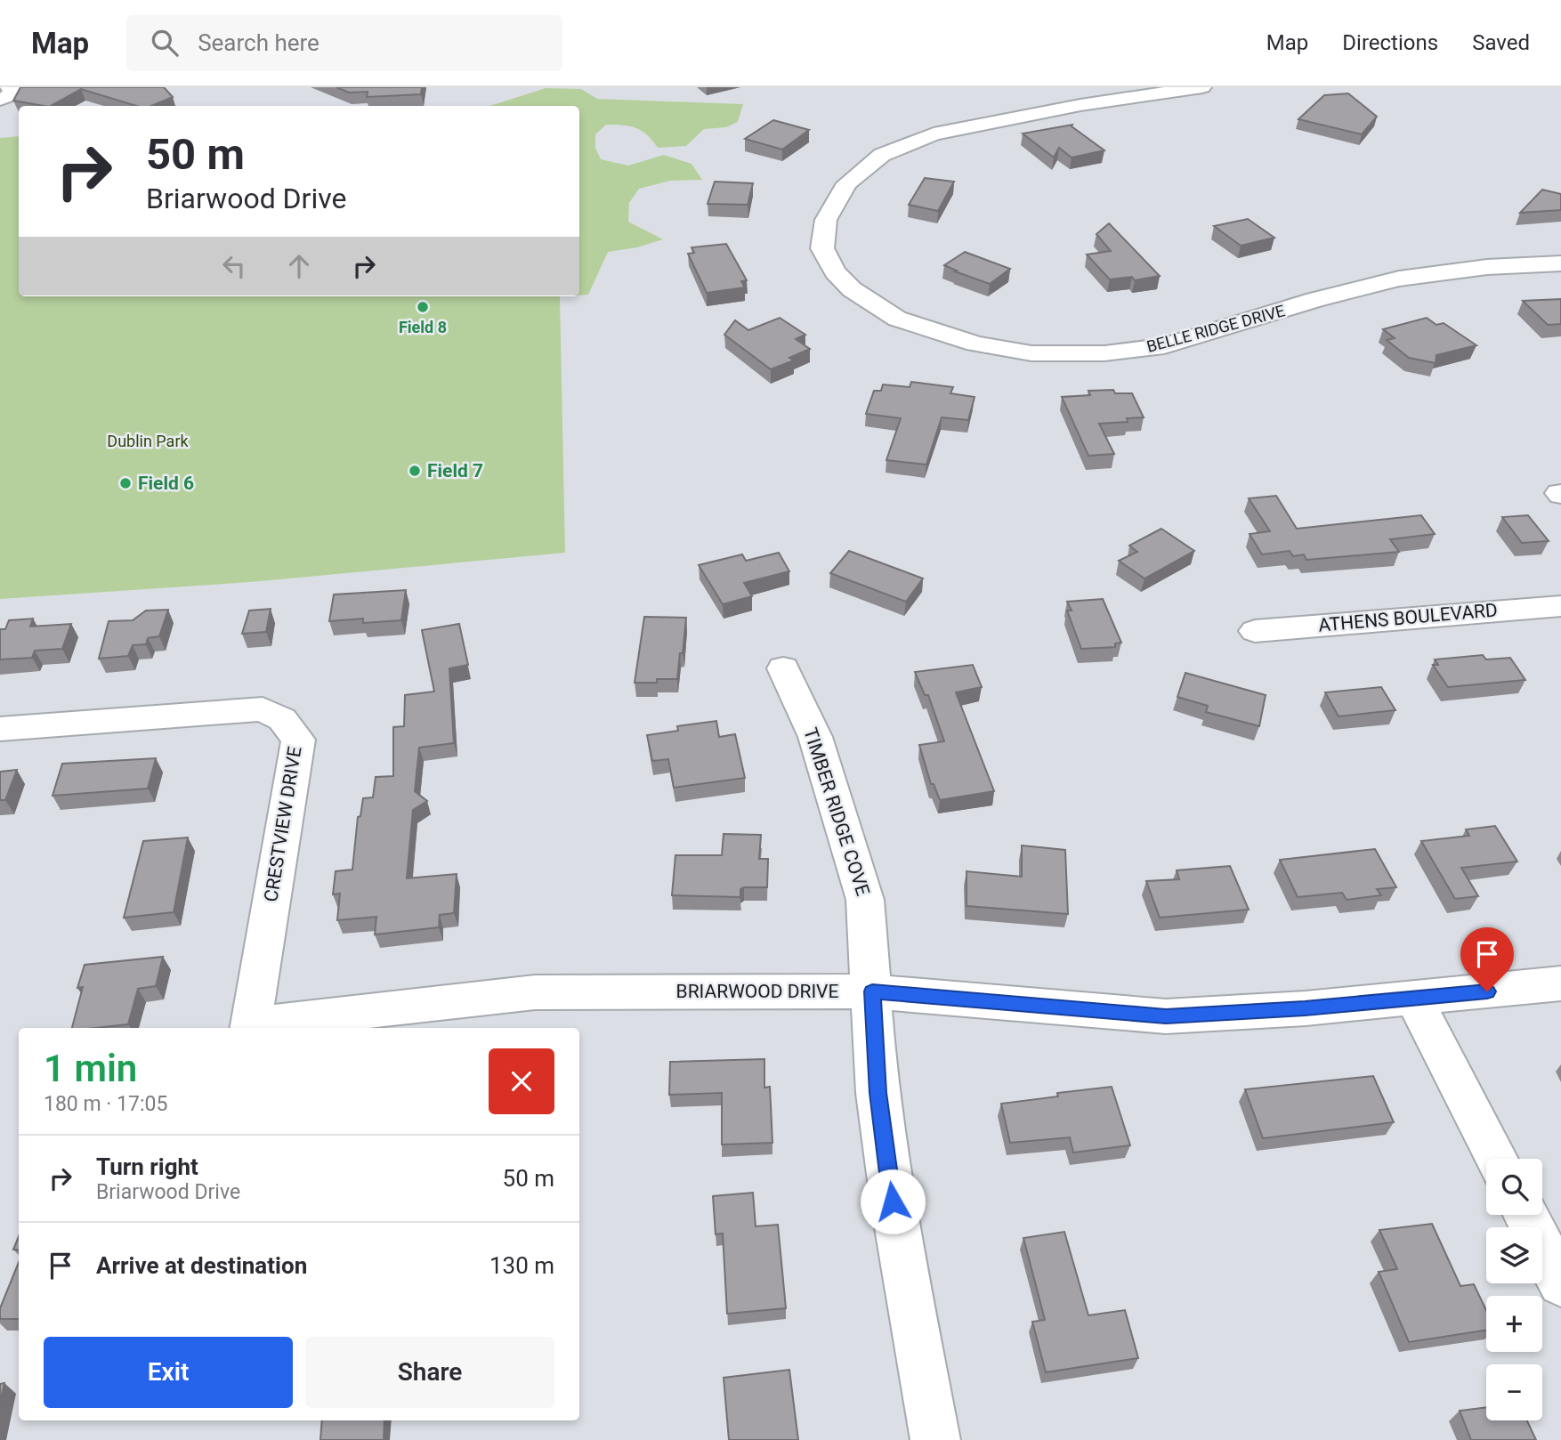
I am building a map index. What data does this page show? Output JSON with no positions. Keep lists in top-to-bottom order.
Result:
{
  "streets": {
    "street": [
      "BELLE RIDGE DRIVE",
      "ATHENS BOULEVARD",
      "TIMBER RIDGE COVE",
      "CRESTVIEW DRIVE",
      "BRIARWOOD DRIVE"
    ]
  },
  "crossings": [
    ["TIMBER RIDGE COVE", "BRIARWOOD DRIVE"],
    ["CRESTVIEW DRIVE", "BRIARWOOD DRIVE"]
  ],
  "parks": ["Dublin Park"],
  "places": ["Field 8", "Field 7", "Field 6"],
  "page": {
    "header": "Map",
    "search": "Search here",
    "nav": ["Map", "Directions", "Saved"],
    "turn": ["50 m", "Briarwood Drive"],
    "heading": ["1 min", "180 m · 17:05"],
    "list": [
      {
        "name": "Turn right",
        "note": "Briarwood Drive",
        "value": "50 m"
      },
      {
        "name": "Arrive at destination",
        "value": "130 m"
      }
    ],
    "map_buttons": ["+", "−"],
    "buttons": ["Exit", "Share"]
  }
}
